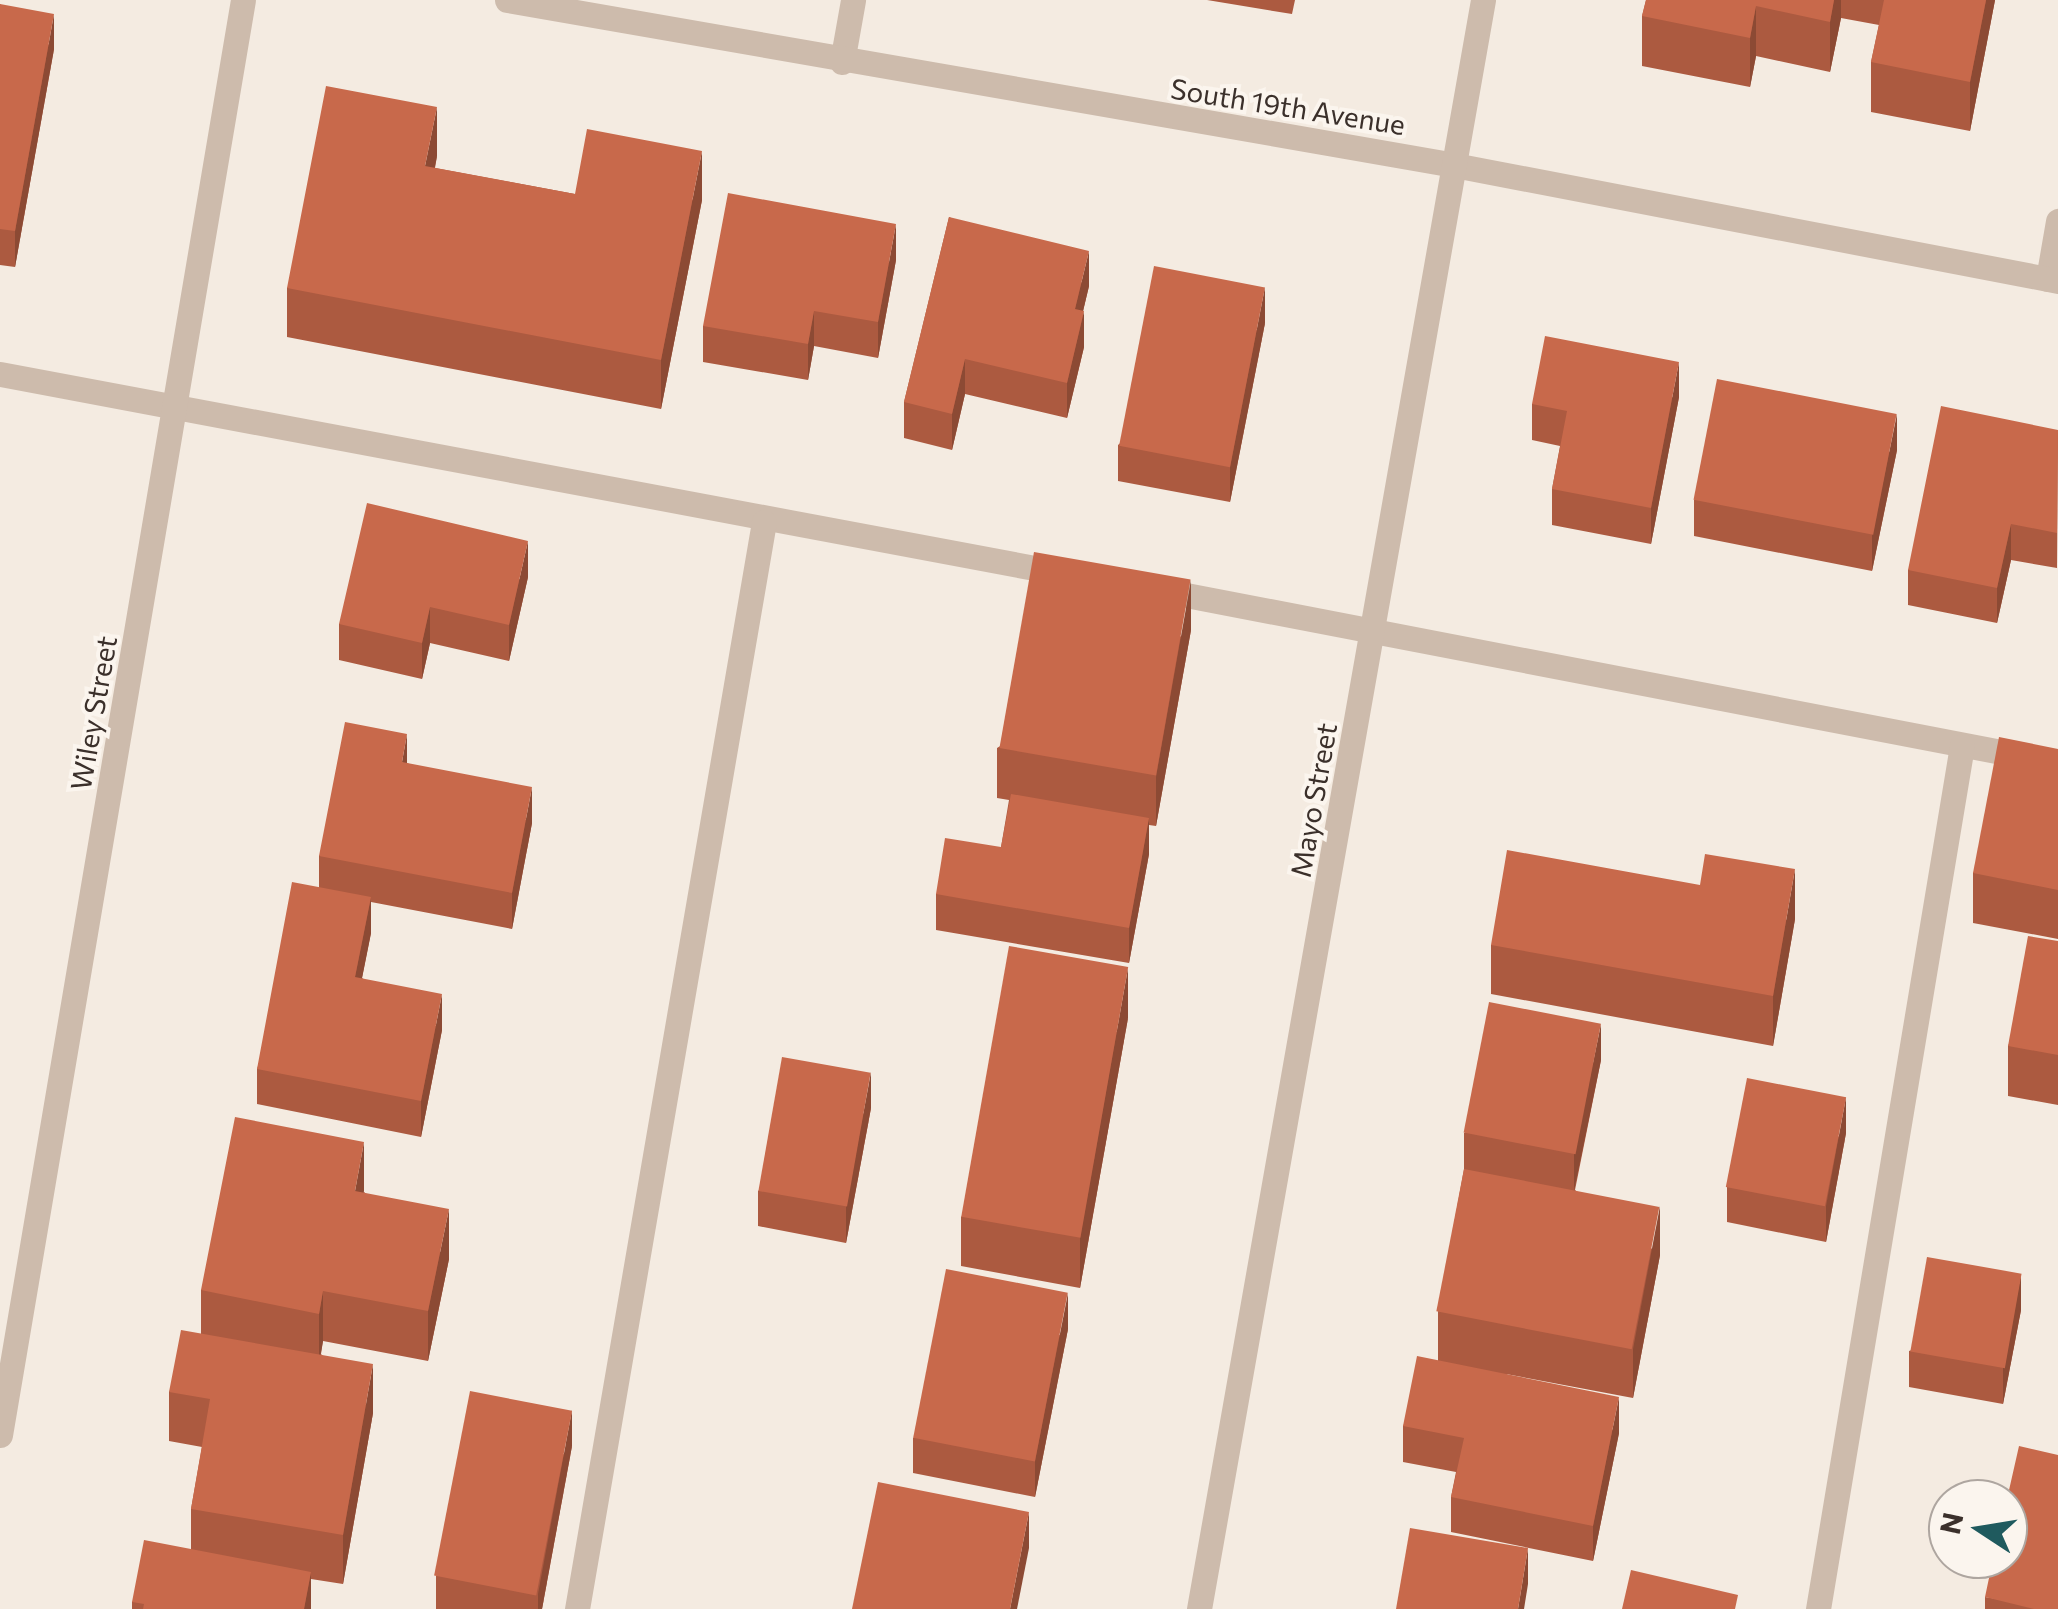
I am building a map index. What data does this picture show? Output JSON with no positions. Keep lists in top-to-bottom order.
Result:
{
  "streets": {
    "street": ["South 19th Avenue", "Wiley Street", "Mayo Street"]
  },
  "crossings": [
    ["South 19th Avenue", "Mayo Street"]
  ],
  "north": "left"
}
